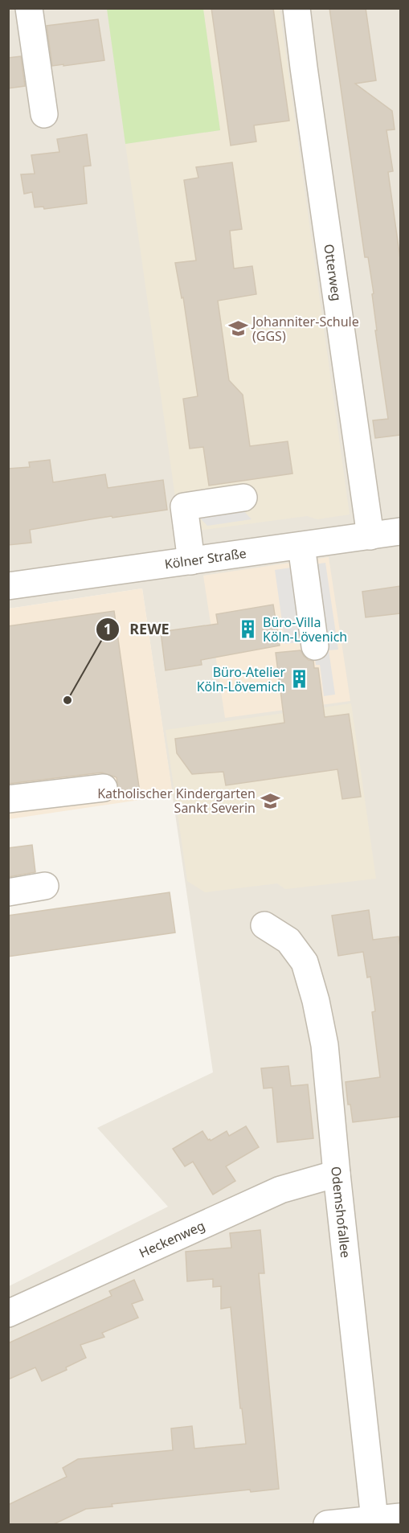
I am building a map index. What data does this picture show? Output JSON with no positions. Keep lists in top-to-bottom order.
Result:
{
  "streets": {
    "street": [
      "Otterweg",
      "Kölner Straße",
      "Odemshofallee",
      "Heckenweg"
    ]
  },
  "crossings": [
    ["Otterweg", "Kölner Straße"],
    ["Odemshofallee", "Heckenweg"]
  ],
  "places": {
    "school or university": ["Johanniter-Schule (GGS)", "Katholischer Kindergarten Sankt Severin"],
    "building": ["Büro-Villa Köln-Lövenich", "Büro-Atelier Köln-Lövemich"],
    "other": ["REWE"]
  }
}
